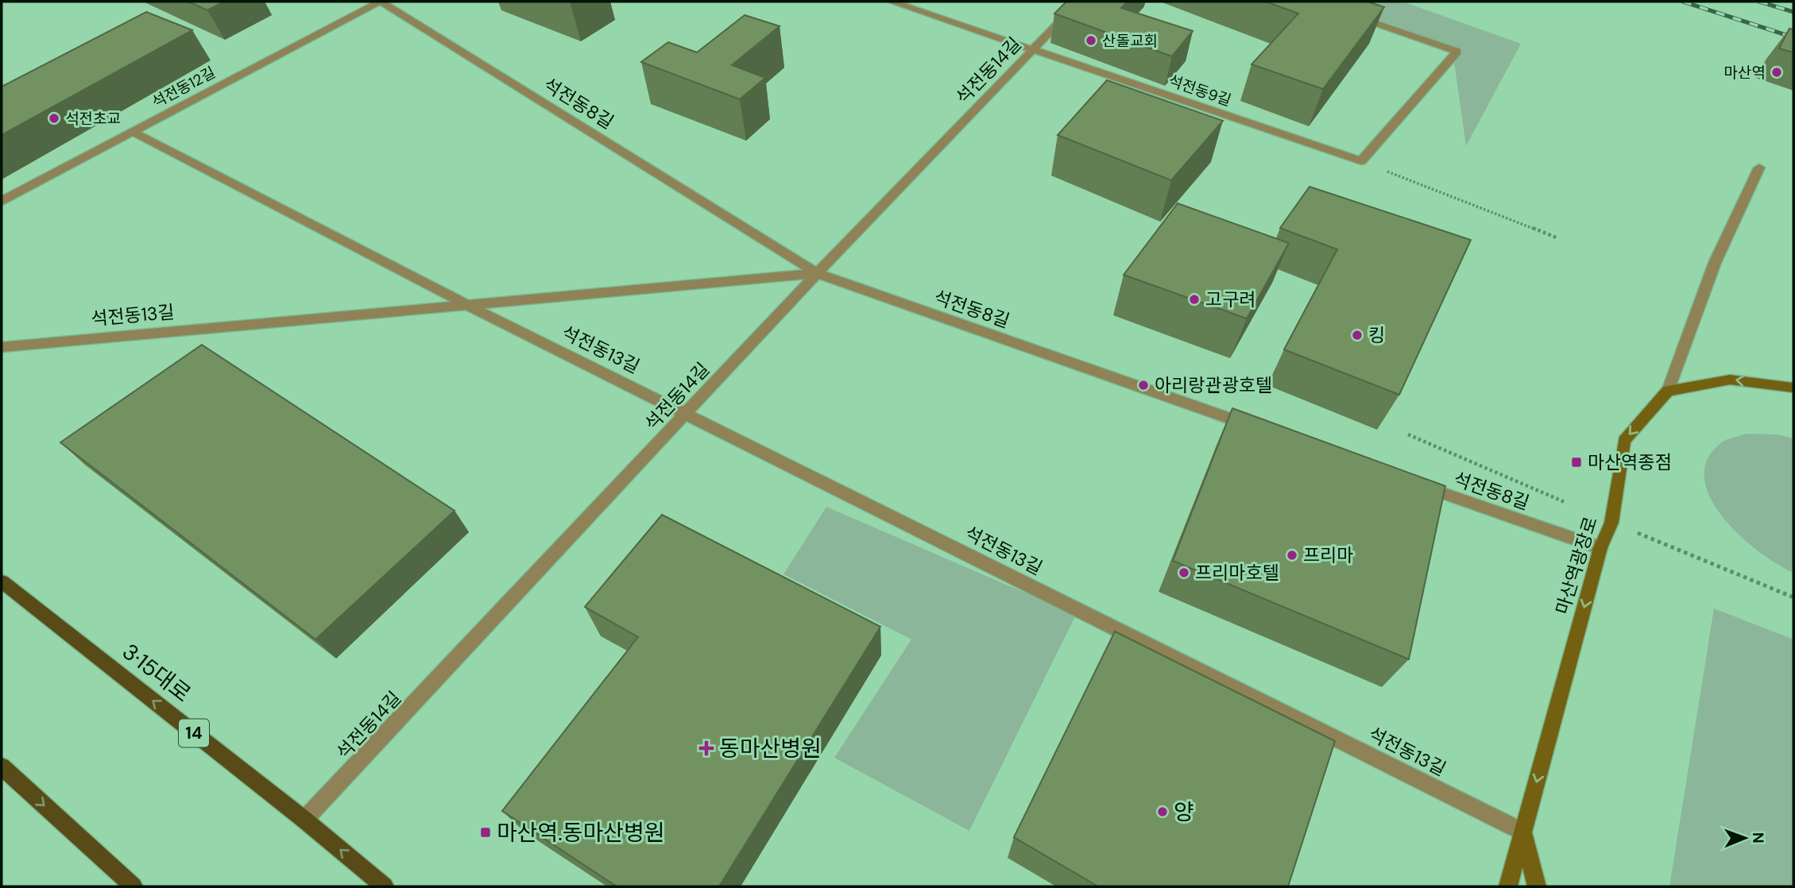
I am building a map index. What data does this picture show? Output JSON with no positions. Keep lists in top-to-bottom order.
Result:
{
  "streets": {
    "main road": ["마산역광장로", "3·15대로", "14"],
    "street": [
      "석전동14길",
      "석전동12길",
      "석전동9길",
      "석전동8길",
      "석전동13길"
    ]
  },
  "crossings": [
    ["석전동14길", "석전동9길"],
    ["석전동14길", "석전동8길"],
    ["석전동14길", "석전동13길"],
    ["석전동14길", "3·15대로"],
    ["석전동12길", "석전동8길"],
    ["석전동12길", "석전동13길"],
    ["석전동8길", "석전동13길"],
    ["석전동8길", "마산역광장로"],
    ["석전동13길", "마산역광장로"]
  ],
  "one_way": ["마산역광장로", "3·15대로"],
  "places": {
    "other": [
      "산돌교회",
      "마산역",
      "석전초교",
      "고구려",
      "킹",
      "아리랑관광호텔",
      "프리마",
      "프리마호텔",
      "양"
    ],
    "transit": ["마산역종점", "마산역.동마산병원"],
    "health": ["동마산병원"]
  },
  "north": "right"
}
